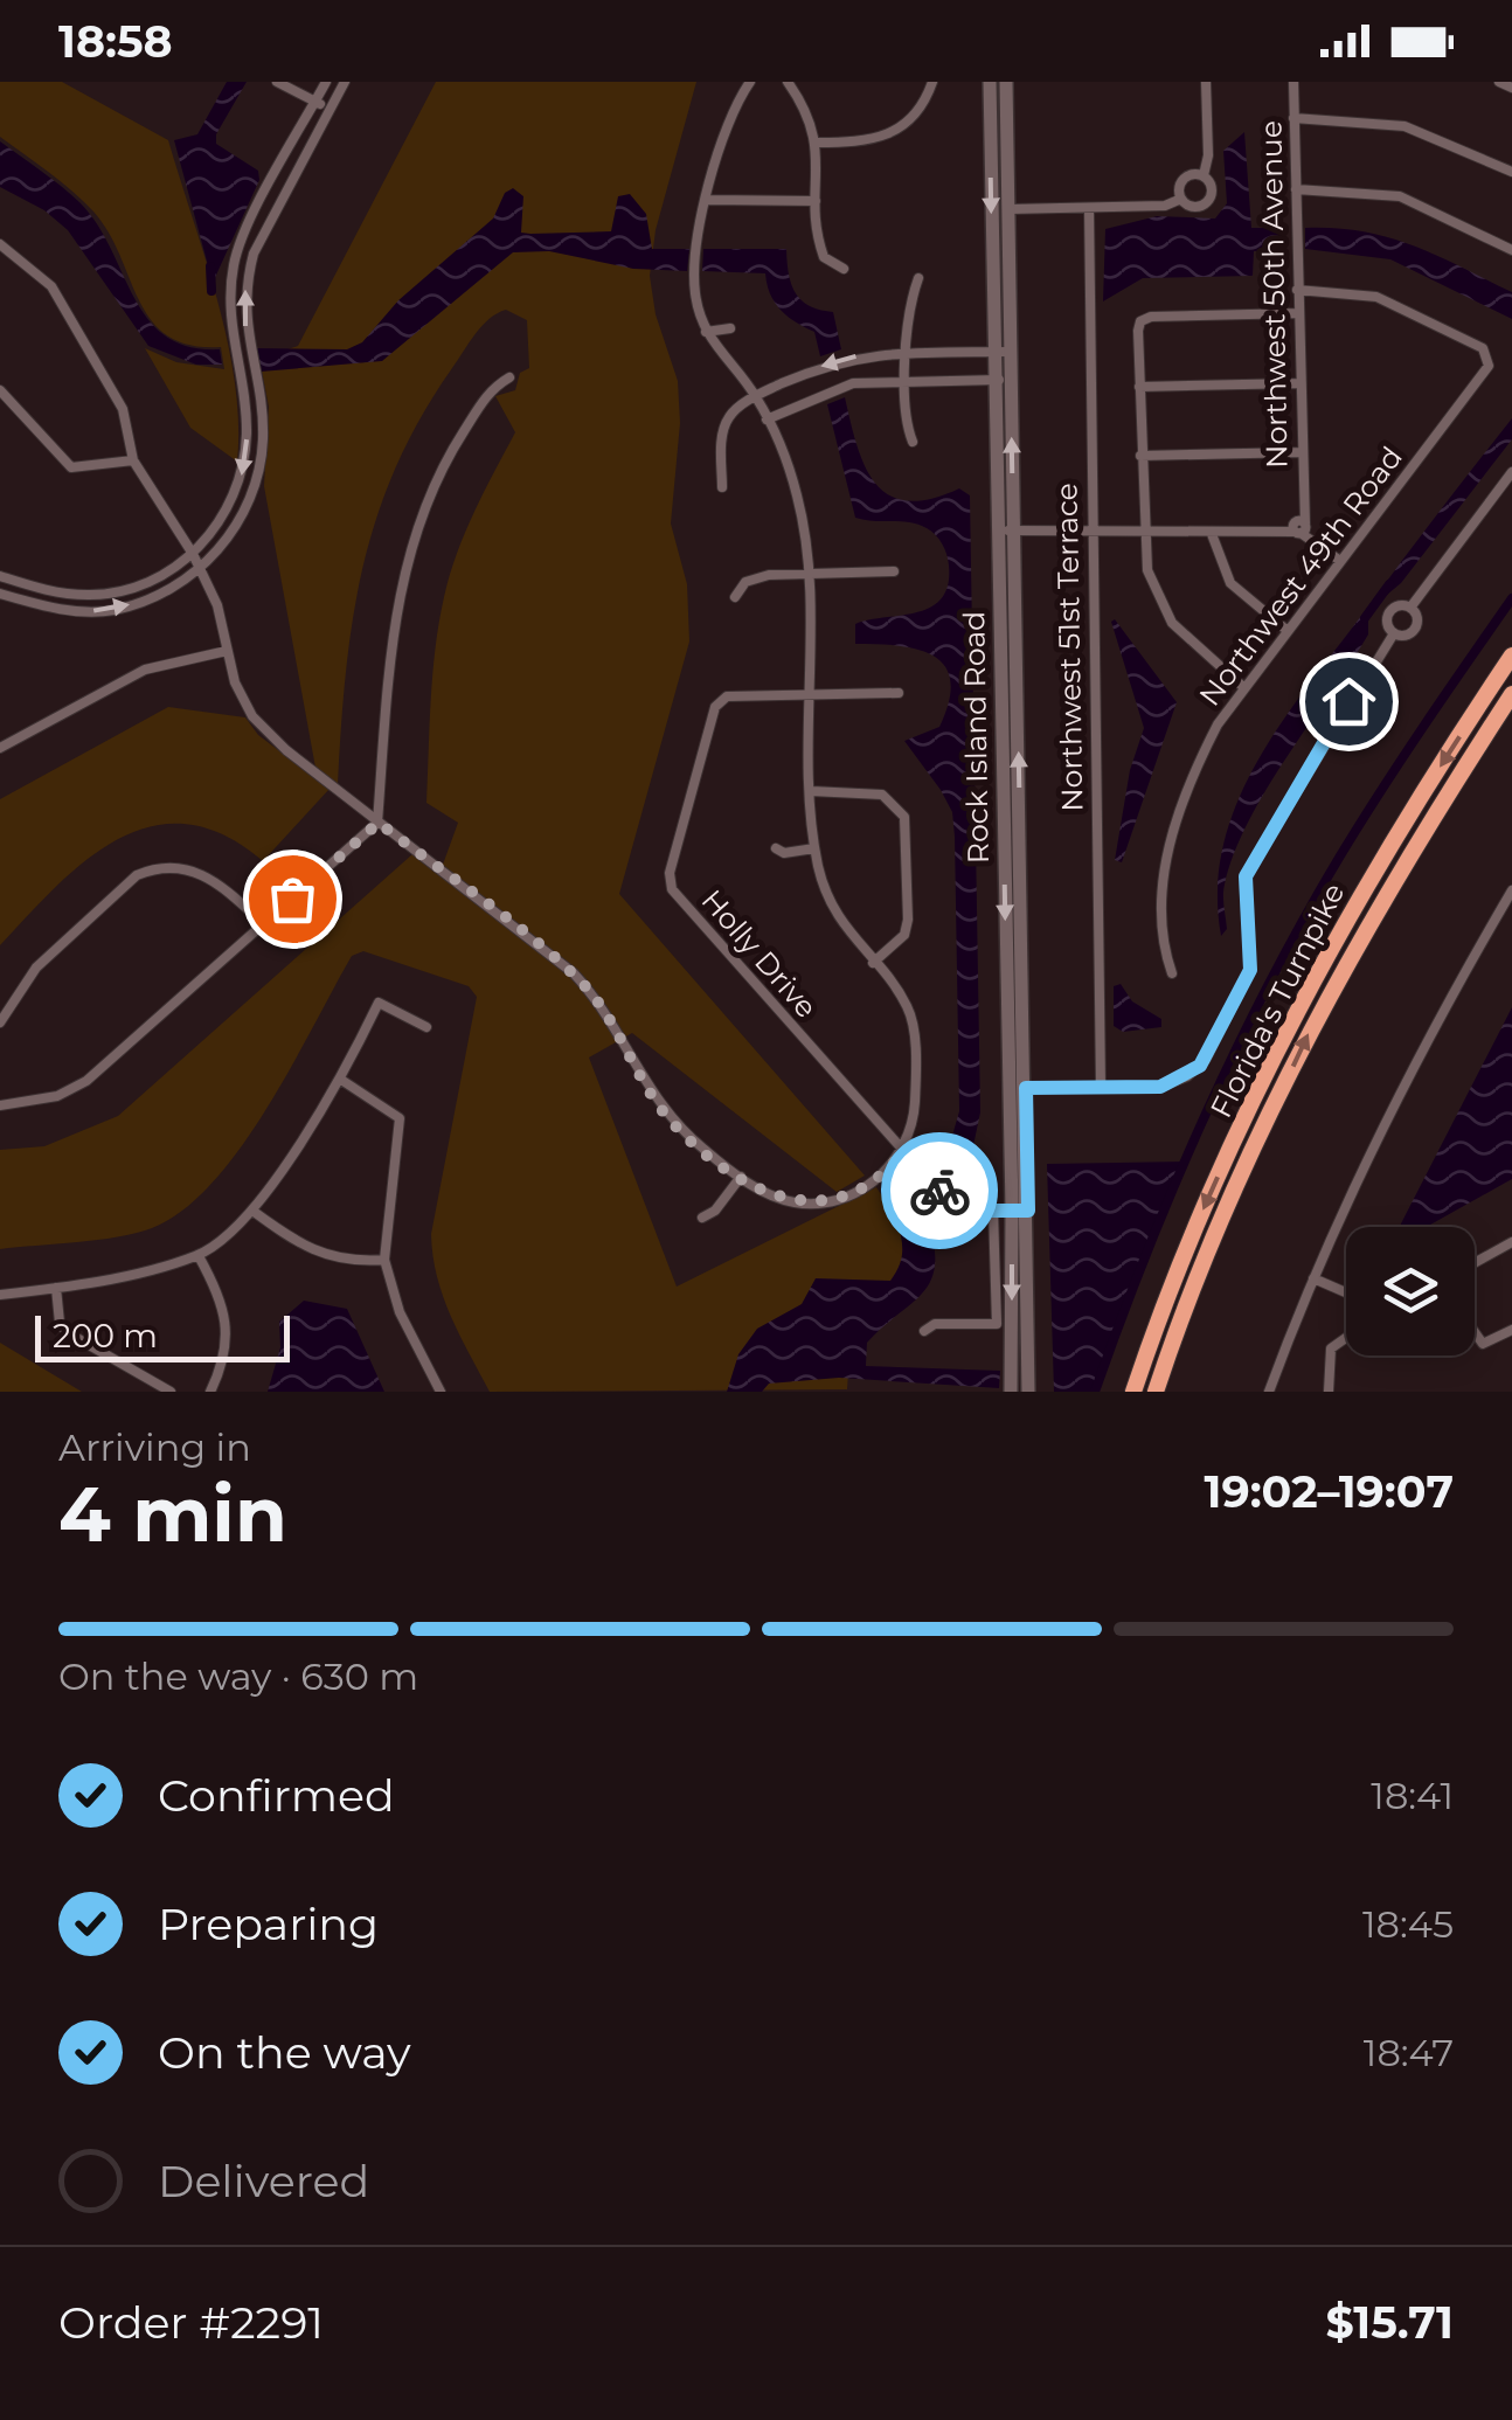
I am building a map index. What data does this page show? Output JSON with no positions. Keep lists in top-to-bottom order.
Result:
{
  "streets": {
    "highway": ["Florida's Turnpike"],
    "main road": ["Rock Island Road"],
    "street": [
      "Northwest 50th Avenue",
      "Northwest 49th Road",
      "Northwest 51st Terrace",
      "Holly Drive"
    ]
  },
  "crossings": [
    ["Northwest 50th Avenue", "Northwest 49th Road"],
    ["Rock Island Road", "Holly Drive"]
  ],
  "scale_bar": "200 m",
  "page": {
    "status": "18:58",
    "scale": "200 m",
    "heading": ["4 min", "Arriving in", "19:02–19:07"],
    "panel": ["Order #2291", "$15.71"],
    "bar": "On the way · 630 m",
    "list": [
      ["Confirmed", "18:41"],
      ["Preparing", "18:45"],
      ["On the way", "18:47"],
      "Delivered"
    ]
  }
}
